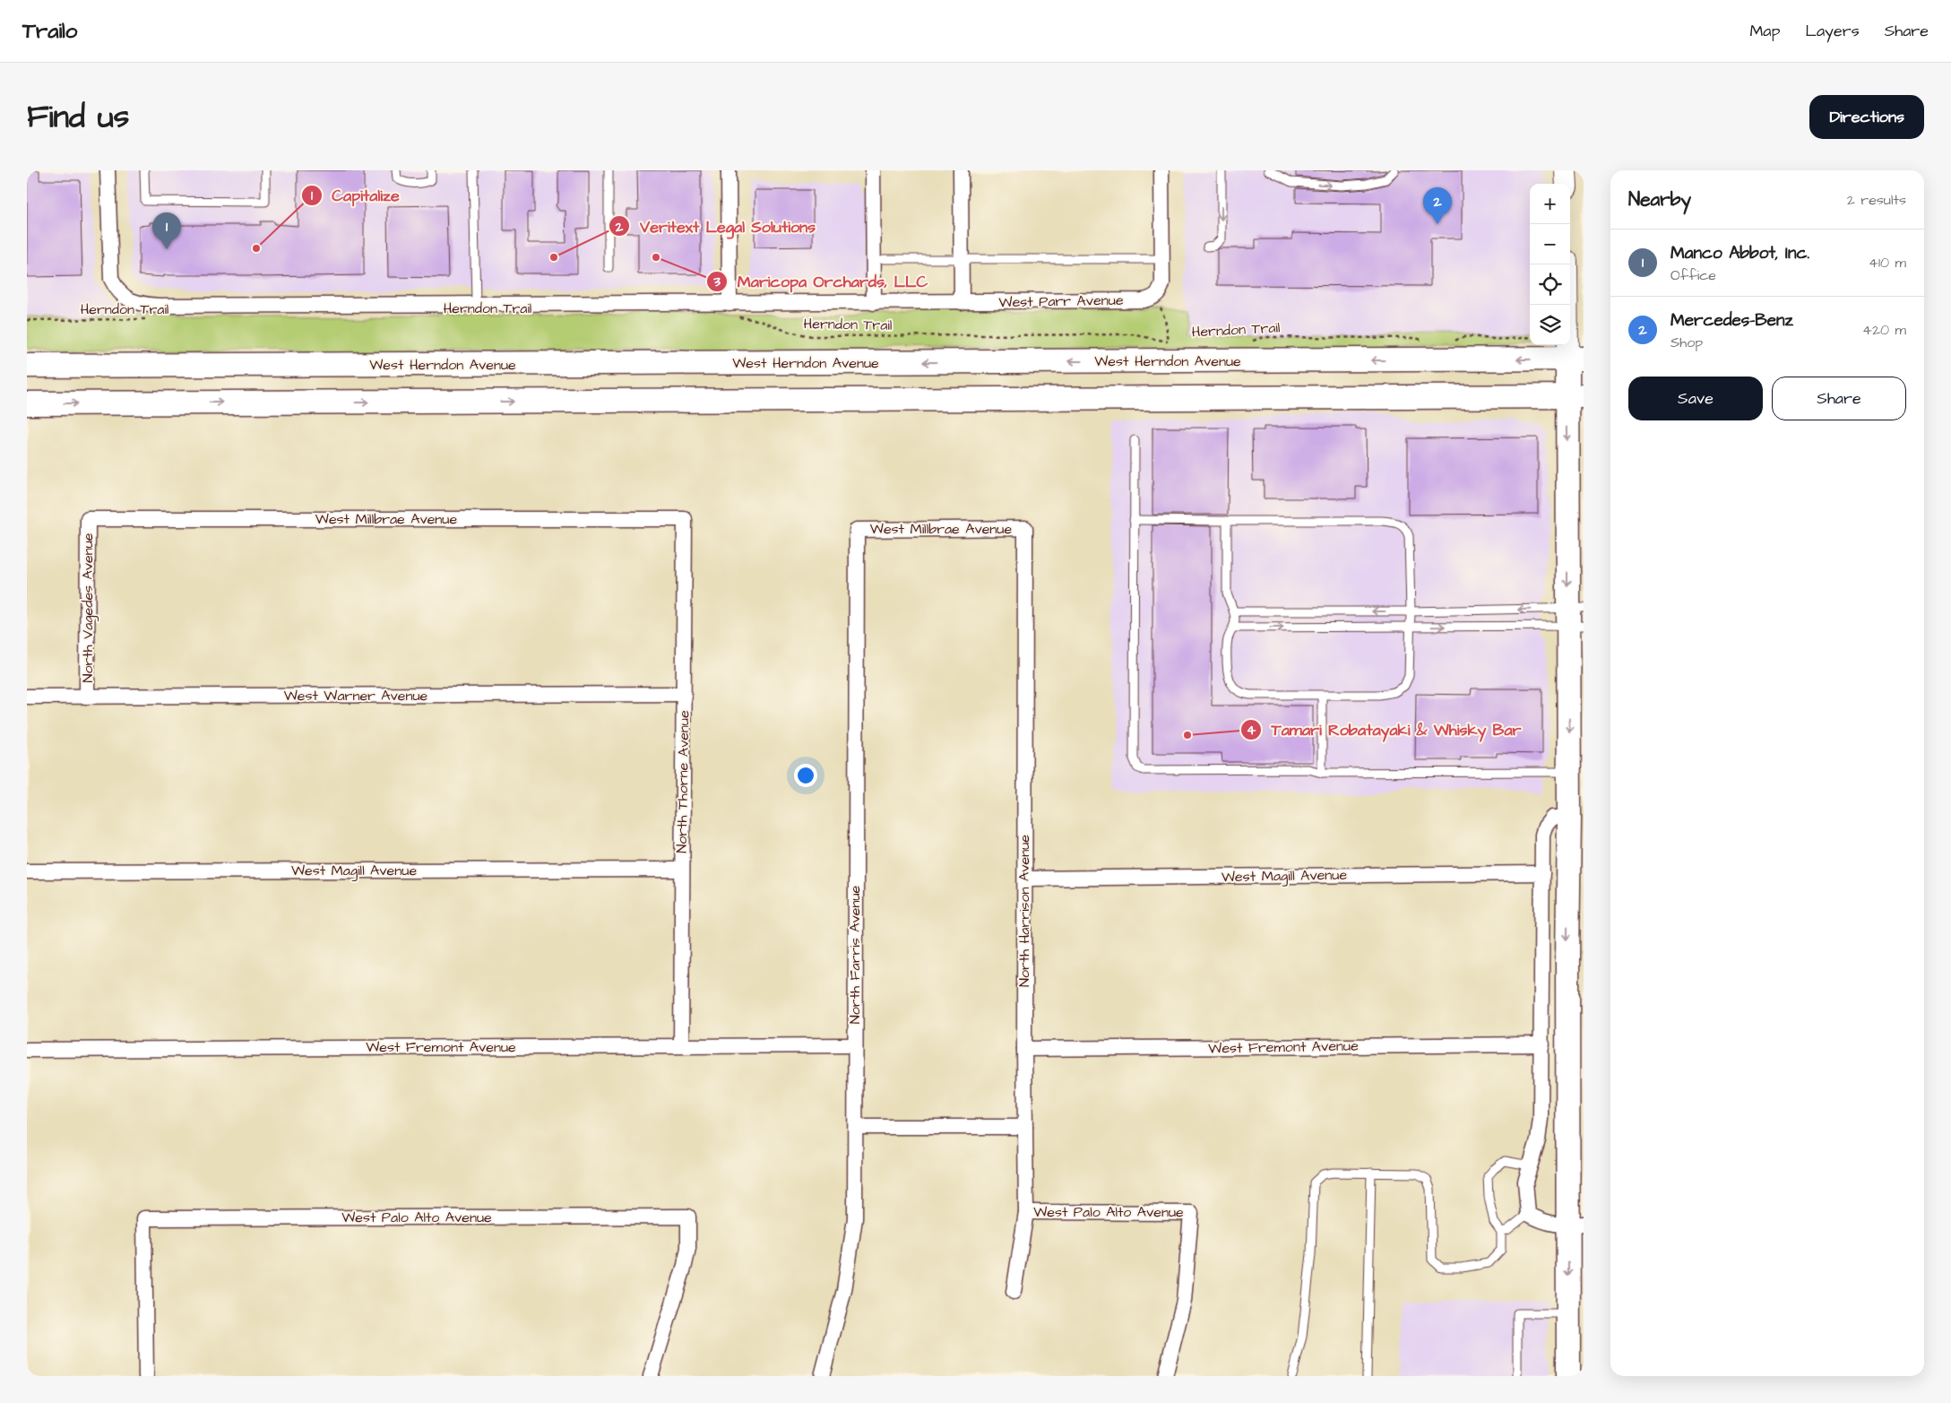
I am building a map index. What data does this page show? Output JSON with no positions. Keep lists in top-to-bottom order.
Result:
{
  "streets": {
    "main road": ["West Herndon Avenue"],
    "street": [
      "West Parr Avenue",
      "West Millbrae Avenue",
      "North Vagedes Avenue",
      "West Warner Avenue",
      "North Thorne Avenue",
      "West Magill Avenue",
      "North Harrison Avenue",
      "North Farris Avenue",
      "West Fremont Avenue",
      "West Palo Alto Avenue"
    ],
    "path": ["Herndon Trail"]
  },
  "crossings": [
    ["West Millbrae Avenue", "North Vagedes Avenue"],
    ["West Millbrae Avenue", "North Thorne Avenue"],
    ["West Millbrae Avenue", "North Harrison Avenue"],
    ["West Millbrae Avenue", "North Farris Avenue"],
    ["North Vagedes Avenue", "West Warner Avenue"],
    ["West Warner Avenue", "North Thorne Avenue"],
    ["North Thorne Avenue", "West Magill Avenue"],
    ["North Thorne Avenue", "West Fremont Avenue"],
    ["West Magill Avenue", "North Harrison Avenue"],
    ["North Harrison Avenue", "West Fremont Avenue"],
    ["North Harrison Avenue", "West Palo Alto Avenue"],
    ["North Farris Avenue", "West Fremont Avenue"]
  ],
  "places": [
    "Capitalize",
    "Veritext Legal Solutions",
    "Maricopa Orchards, LLC",
    "Tamari Robatayaki & Whisky Bar"
  ],
  "page": {
    "header": "Trailo",
    "nav": ["Map", "Layers", "Share"],
    "title": "Find us",
    "buttons": [
      "Directions",
      ["Save", "Share"]
    ],
    "heading": ["Nearby", "2 results"],
    "map_buttons": ["+", "−"],
    "pins": ["2", "1"],
    "list": [
      {
        "mark": "1",
        "name": "Manco Abbot, Inc.",
        "note": "Office",
        "value": "410 m"
      },
      {
        "mark": "2",
        "name": "Mercedes-Benz",
        "note": "Shop",
        "value": "420 m"
      }
    ]
  }
}
